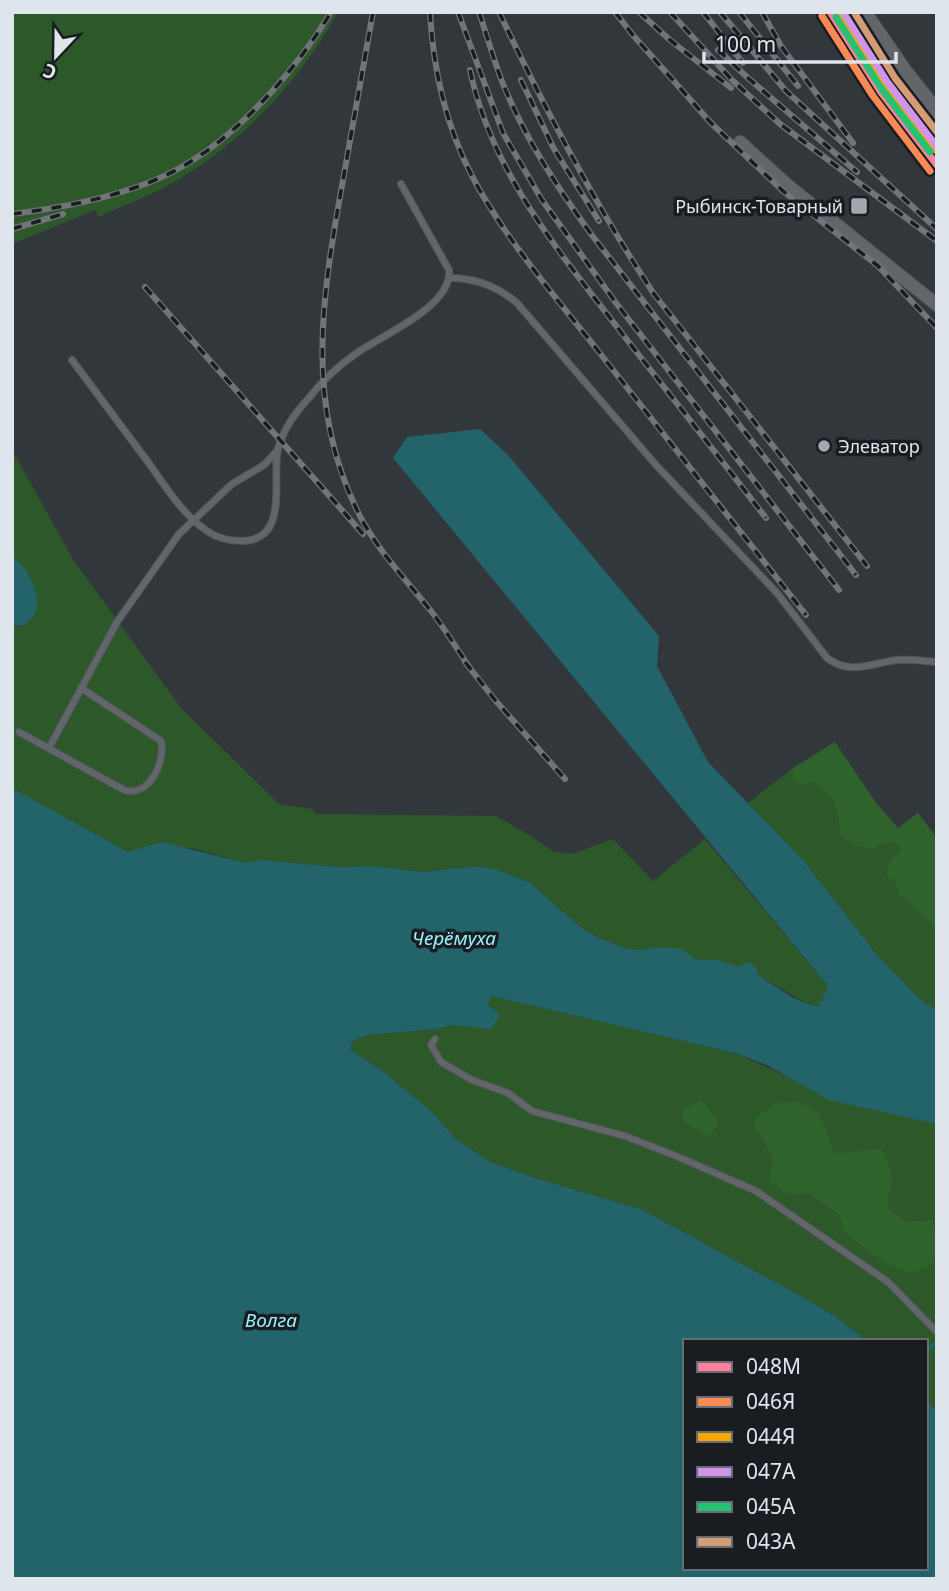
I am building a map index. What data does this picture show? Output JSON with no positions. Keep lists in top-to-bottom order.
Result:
{
  "water": ["Черёмуха", "Волга"],
  "places": {
    "transit": ["Рыбинск-Товарный"],
    "other": ["Элеватор"]
  },
  "lines": [
    "transit line 048М",
    "transit line 044Я",
    "transit line 047А",
    "transit line 043А",
    "transit line 046Я",
    "transit line 045А"
  ],
  "legend": [
    "048М",
    "046Я",
    "044Я",
    "047А",
    "045А",
    "043А"
  ],
  "scale_bar": "100 m",
  "north": "bottom"
}
